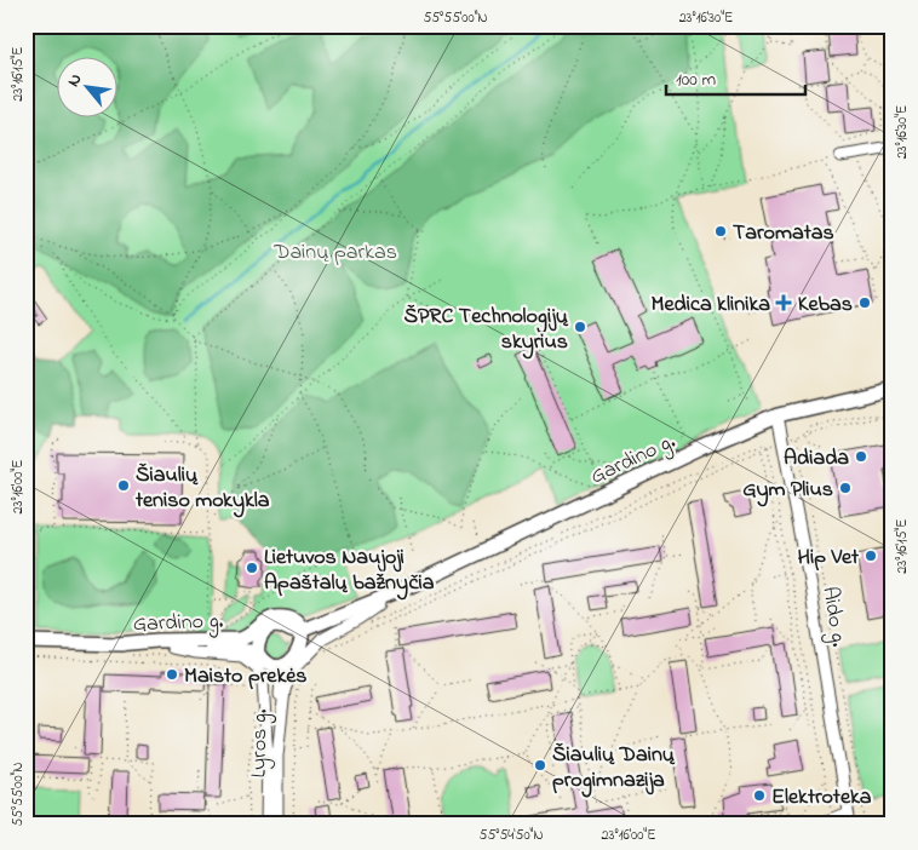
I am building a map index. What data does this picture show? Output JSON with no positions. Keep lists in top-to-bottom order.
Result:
{
  "streets": {
    "main road": ["Gardino g."],
    "street": ["Aido g.", "Lyros g."]
  },
  "crossings": [
    ["Gardino g.", "Aido g."],
    ["Gardino g.", "Lyros g."]
  ],
  "parks": ["Dainų parkas"],
  "places": {
    "other": [
      "Taromatas",
      "Kebas",
      "ŠPRC Technologijų skyrius",
      "Adiada",
      "Šiaulių teniso mokykla",
      "Gym Plius",
      "Hip Vet",
      "Lietuvos Naujoji Apaštalų bažnyčia",
      "Maisto prekės",
      "Šiaulių Dainų progimnazija",
      "Elektroteka"
    ],
    "health": ["Medica klinika"]
  },
  "scale_bar": "100 m",
  "north": "top left",
  "coordinates": [
    "55°55'00\"N",
    "23°16'30\"E",
    "23°16'15\"E",
    "23°16'00\"E",
    "55°54'50\"N"
  ]
}
